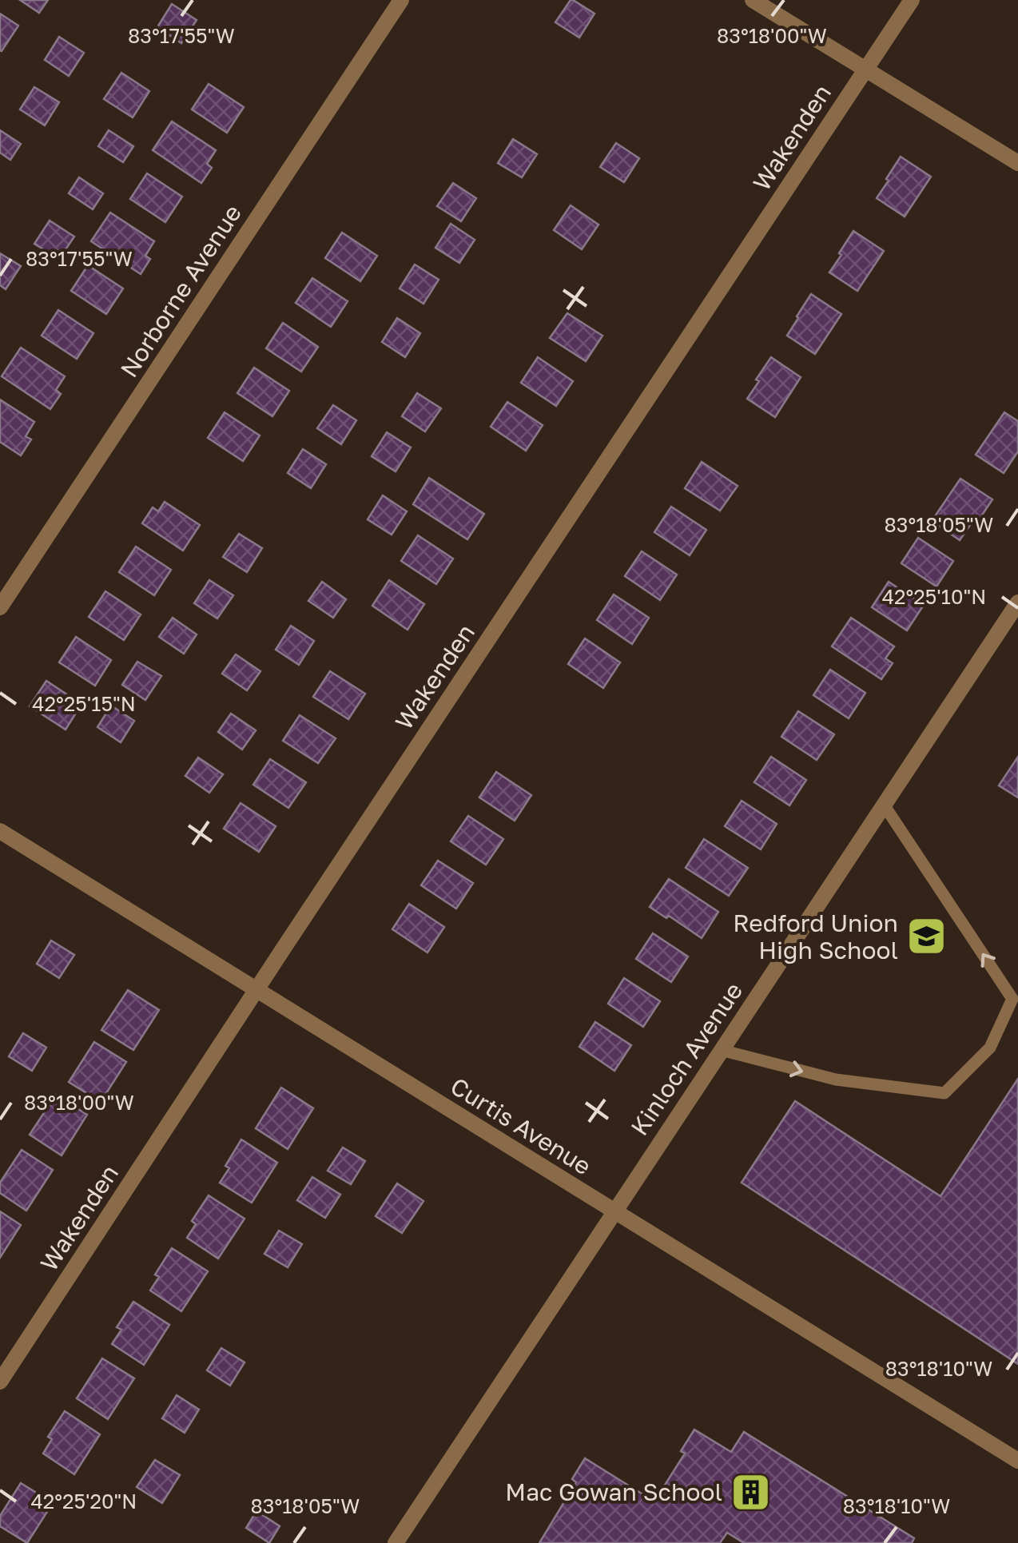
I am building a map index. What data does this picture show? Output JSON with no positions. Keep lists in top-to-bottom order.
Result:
{
  "streets": {
    "street": [
      "Wakenden",
      "Norborne Avenue",
      "Kinloch Avenue",
      "Curtis Avenue"
    ]
  },
  "crossings": [
    ["Wakenden", "Curtis Avenue"],
    ["Kinloch Avenue", "Curtis Avenue"]
  ],
  "places": {
    "school or university": ["Redford Union High School"],
    "building": ["Mac Gowan School"]
  },
  "coordinates": [
    "83°17'55\"W",
    "83°18'00\"W",
    "83°18'05\"W",
    "42°25'10\"N",
    "42°25'15\"N",
    "83°18'10\"W",
    "42°25'20\"N"
  ]
}
